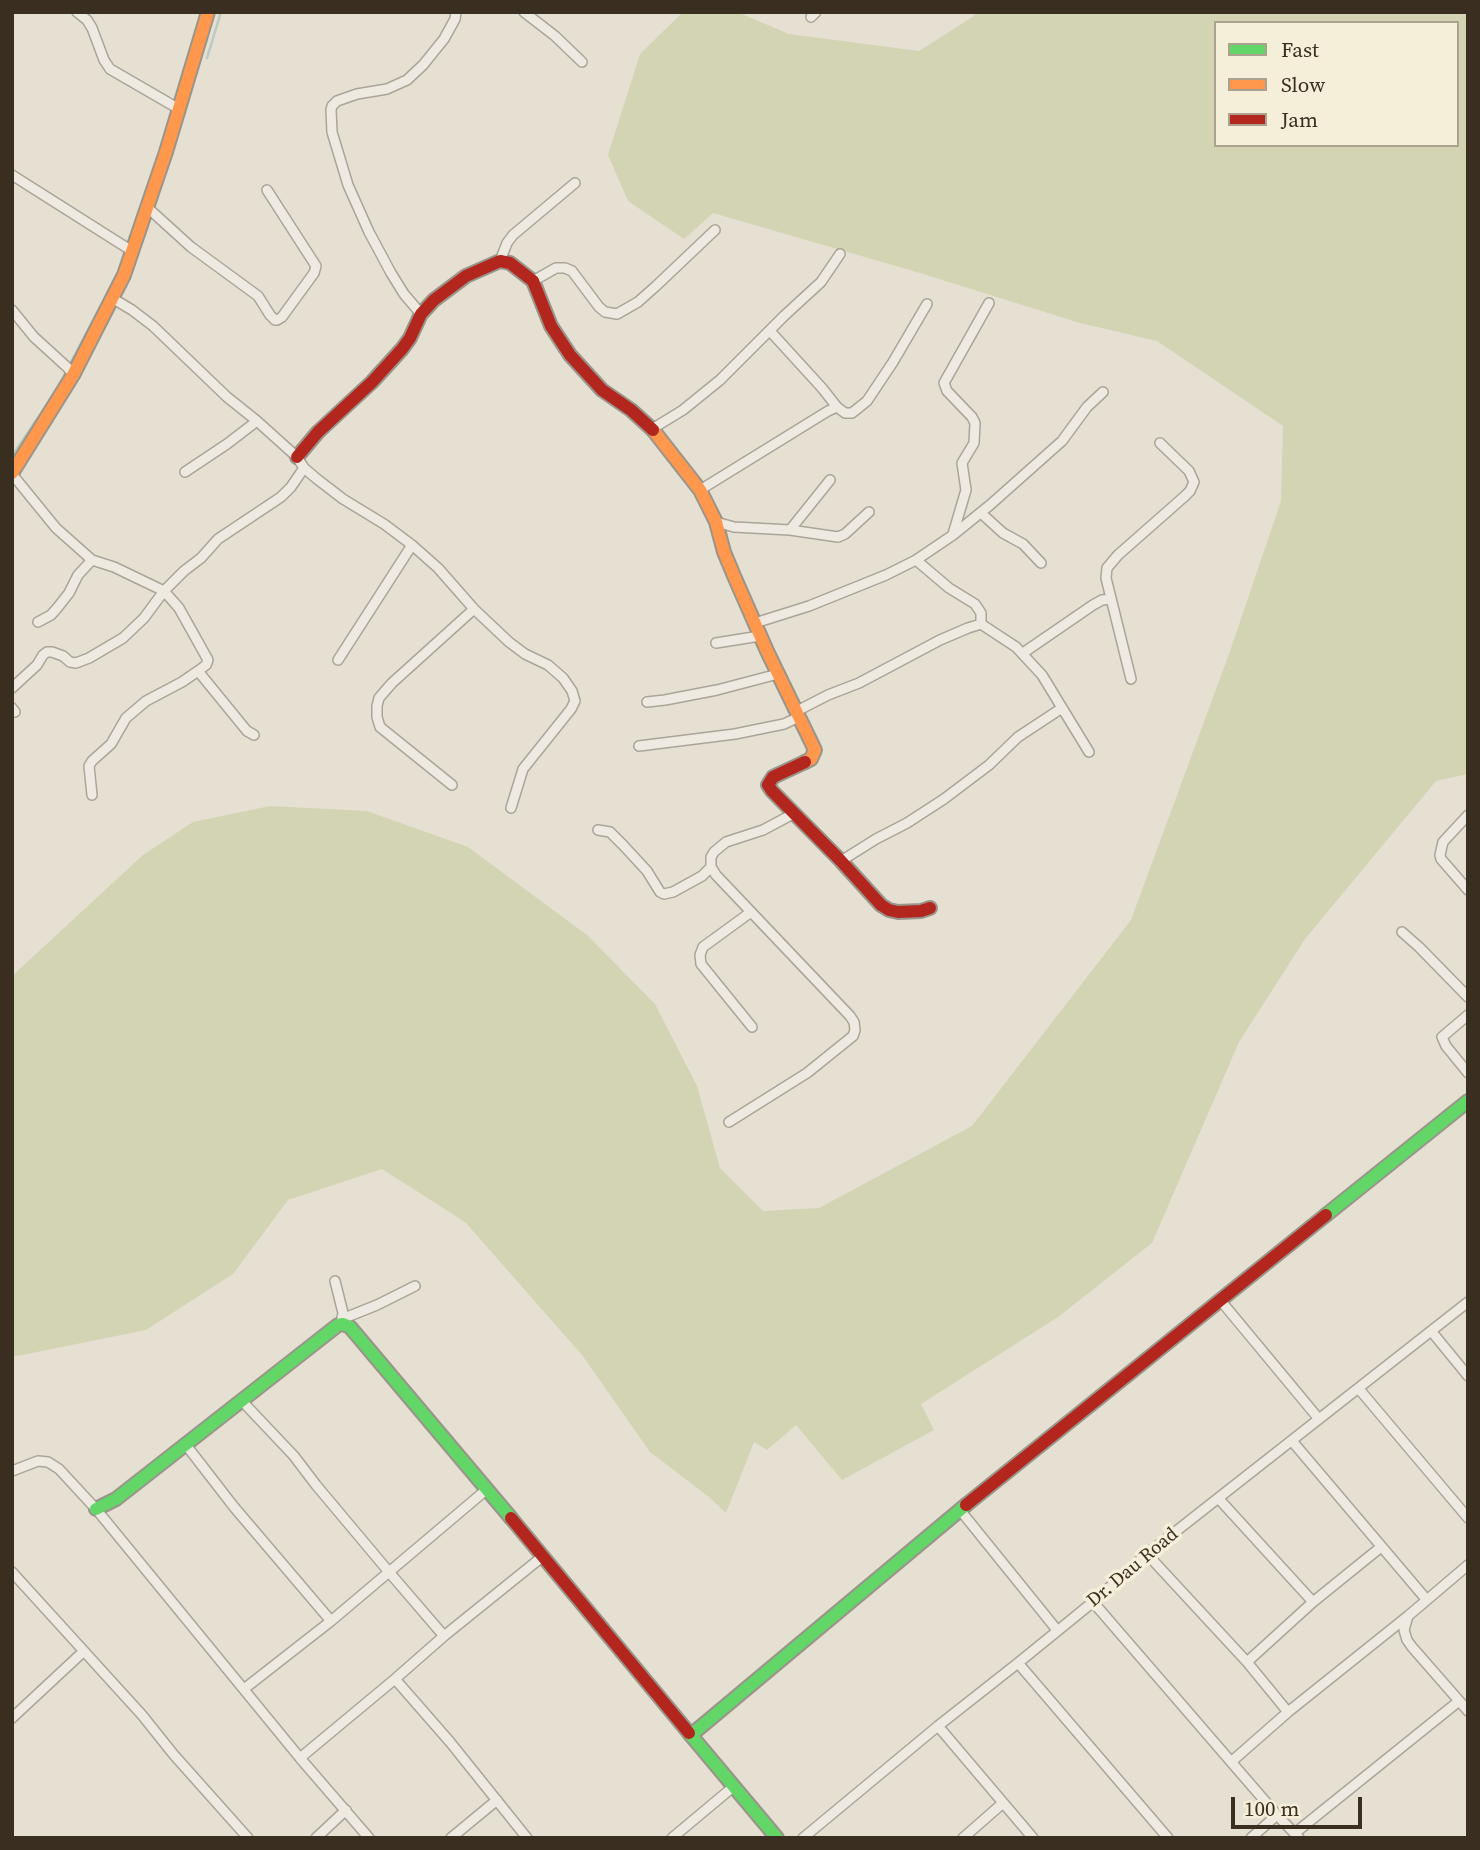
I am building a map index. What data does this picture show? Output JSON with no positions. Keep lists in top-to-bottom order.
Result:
{
  "streets": {
    "street": ["Dr. Dau Road"]
  },
  "legend": ["Fast", "Slow", "Jam"],
  "scale_bar": "100 m"
}
